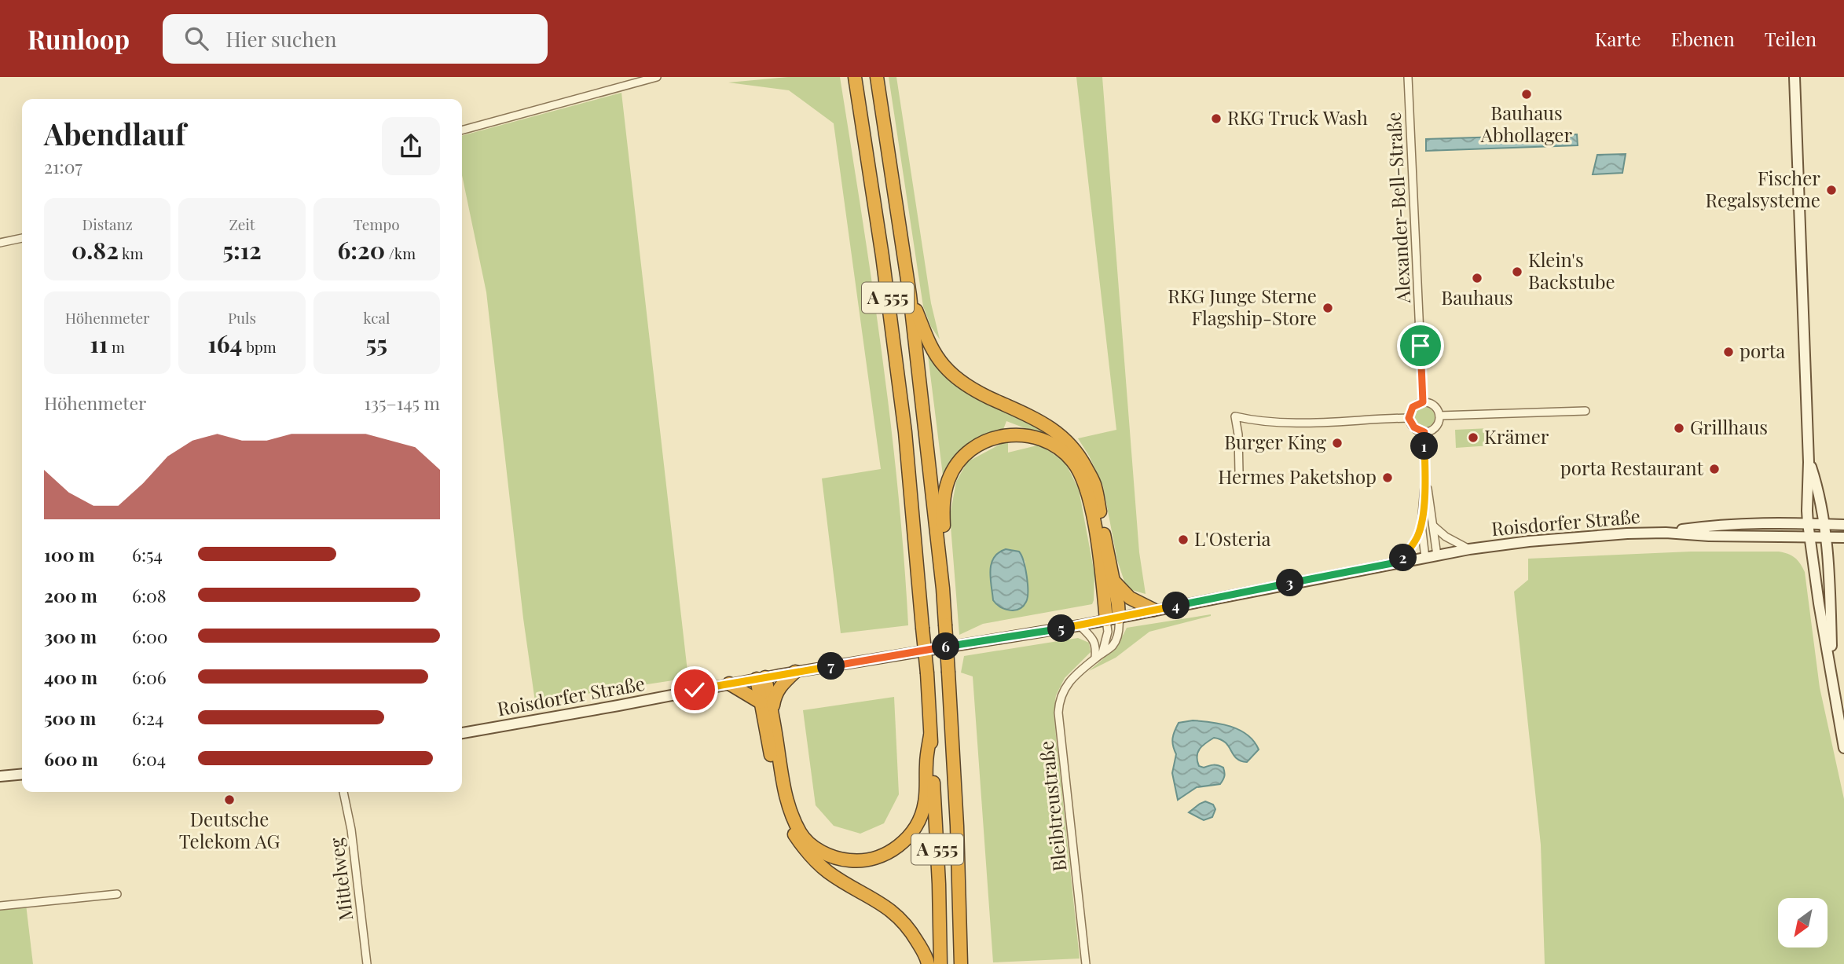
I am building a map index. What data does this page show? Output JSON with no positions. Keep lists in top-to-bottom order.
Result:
{
  "streets": {
    "highway": ["A 555"],
    "main road": ["Roisdorfer Straße"],
    "street": ["Alexander-Bell-Straße", "Bleibtreustraße", "Mittelweg"]
  },
  "crossings": [
    ["Roisdorfer Straße", "Bleibtreustraße"]
  ],
  "places": [
    "Bauhaus Abhollager",
    "RKG Truck Wash",
    "Fischer Regalsysteme",
    "Klein's Backstube",
    "Bauhaus",
    "RKG Junge Sterne Flagship-Store",
    "porta",
    "Grillhaus",
    "Krämer",
    "Burger King",
    "porta Restaurant",
    "Hermes Paketshop",
    "L'Osteria",
    "Deutsche Telekom AG"
  ],
  "north": "bottom left",
  "page": {
    "header": "Runloop",
    "search": "Hier suchen",
    "nav": ["Karte", "Ebenen", "Teilen"],
    "heading": ["Abendlauf", "21:07"],
    "stats": [
      ["Distanz", "0.82 km"],
      ["Zeit", "5:12"],
      ["Tempo", "6:20 /km"],
      ["Höhenmeter", "11 m"],
      ["Puls", "164 bpm"],
      ["kcal", "55"]
    ],
    "chart": ["Höhenmeter", "135–145 m"],
    "pins": [
      "1",
      "2",
      "3",
      "4",
      "5",
      "6",
      "7"
    ],
    "list": [
      {
        "name": "100 m",
        "note": "6:54"
      },
      {
        "name": "200 m",
        "note": "6:08"
      },
      {
        "name": "300 m",
        "note": "6:00"
      },
      {
        "name": "400 m",
        "note": "6:06"
      },
      {
        "name": "500 m",
        "note": "6:24"
      },
      {
        "name": "600 m",
        "note": "6:04"
      }
    ]
  }
}
